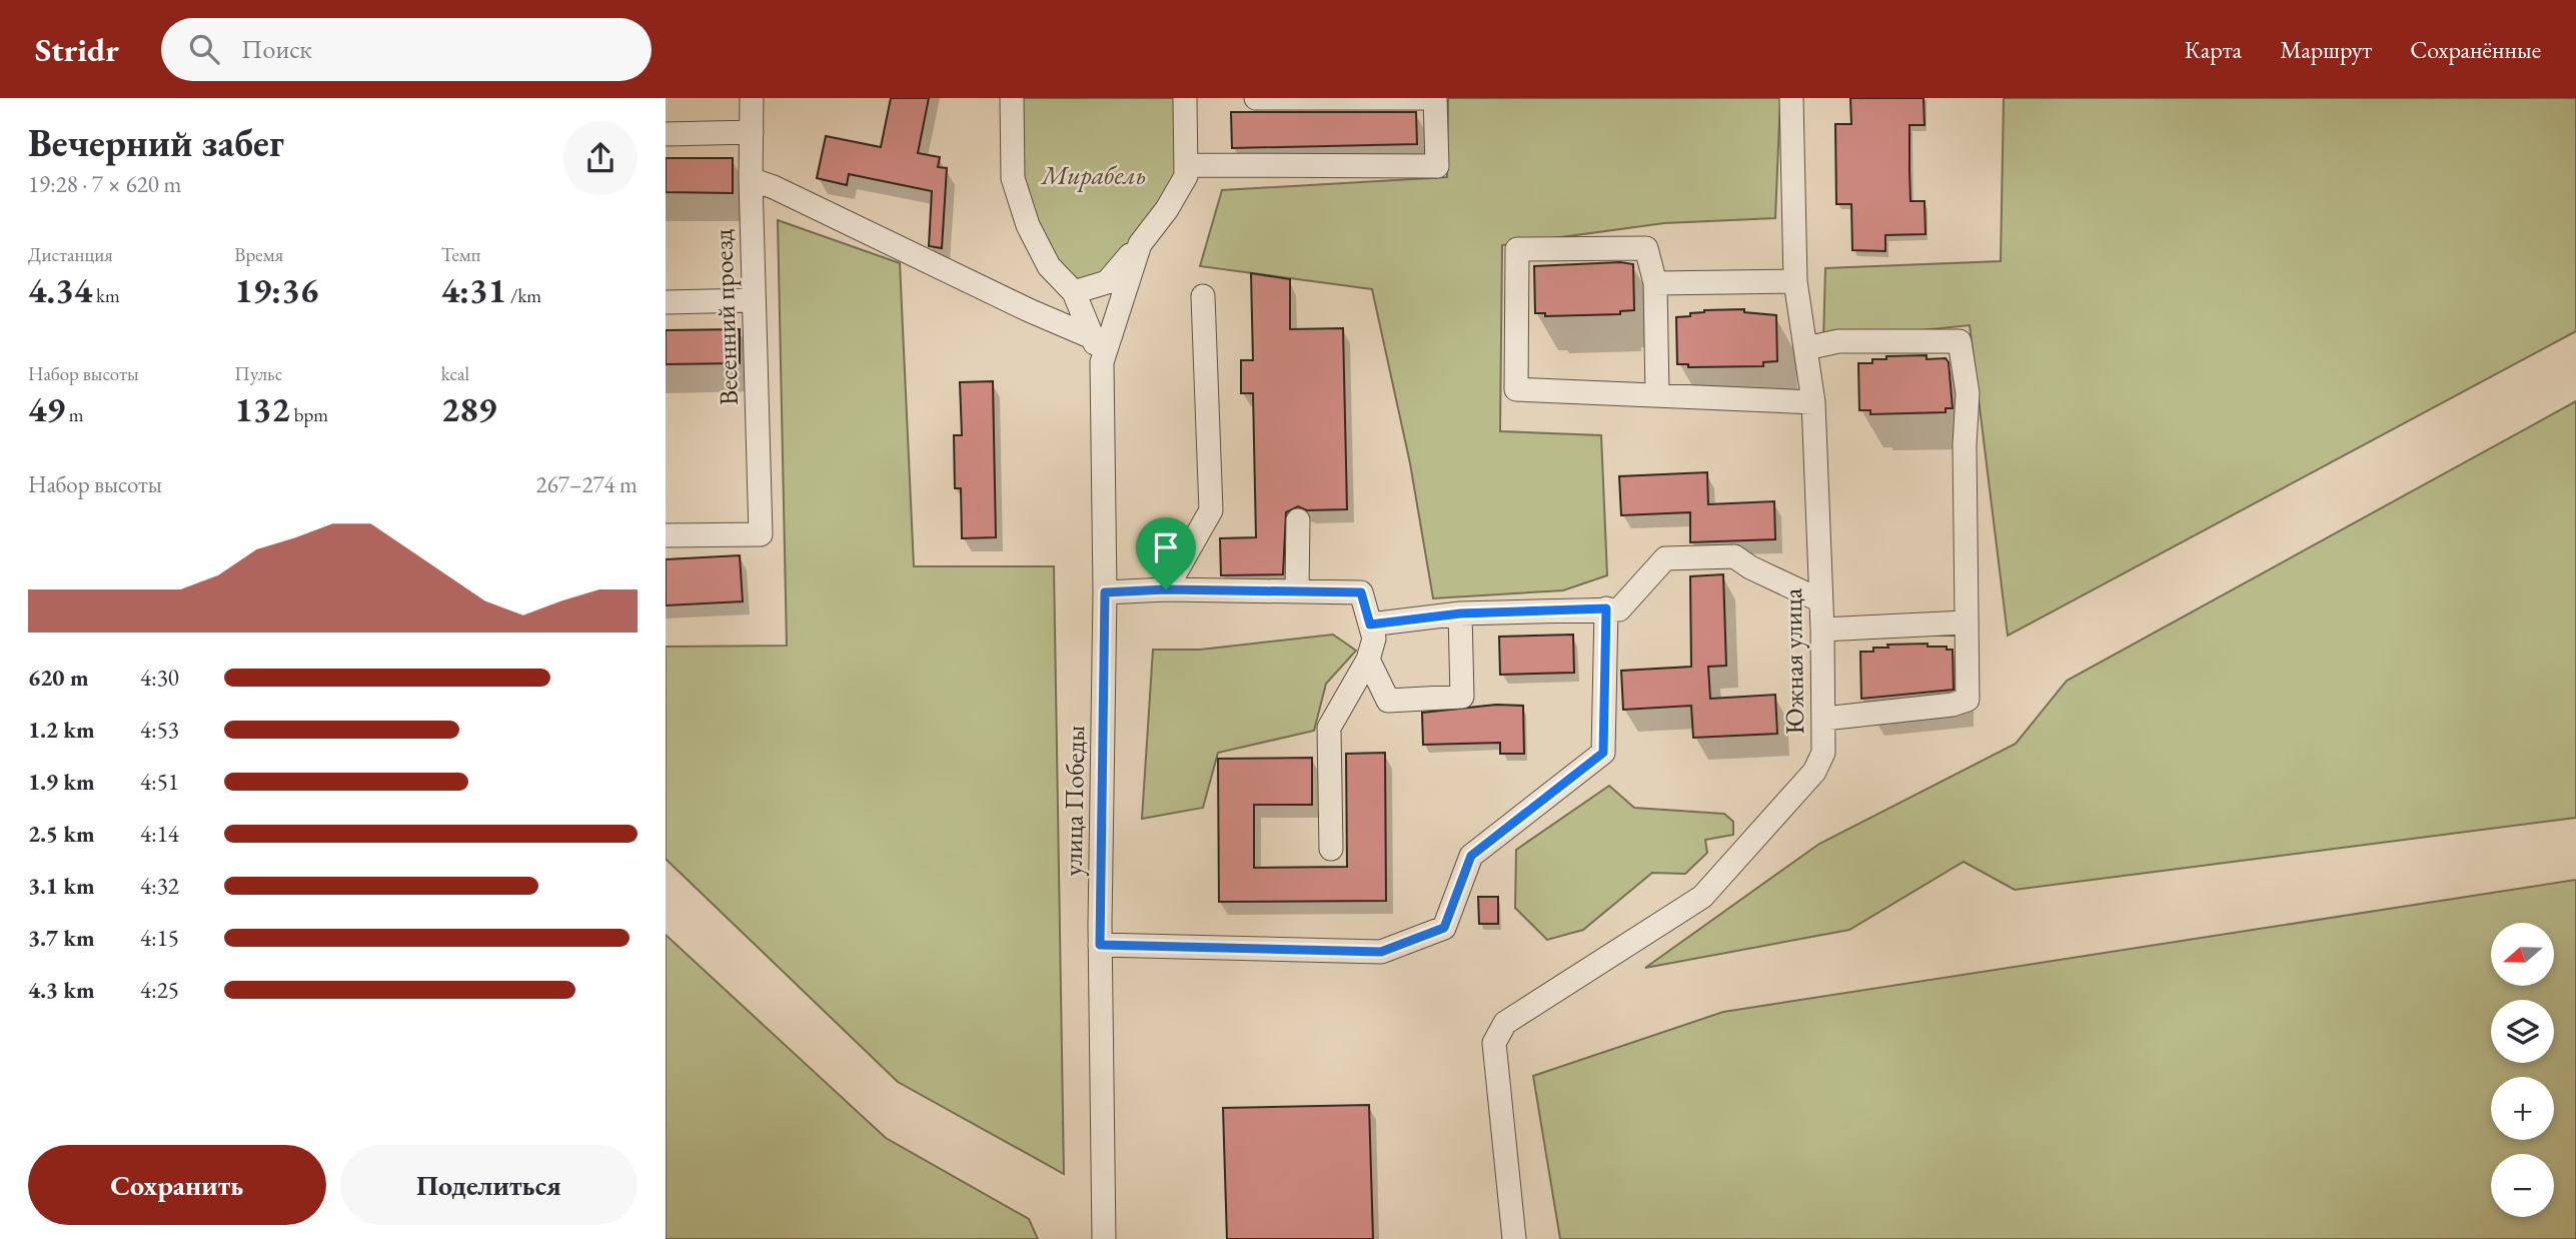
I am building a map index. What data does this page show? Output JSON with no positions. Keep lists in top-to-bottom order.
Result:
{
  "streets": {
    "street": ["Весенний проезд", "Южная улица", "улица Победы"]
  },
  "parks": ["Мирабель"],
  "north": "left",
  "page": {
    "header": "Stridr",
    "search": "Поиск",
    "nav": ["Карта", "Маршрут", "Сохранённые"],
    "heading": ["Вечерний забег", "19:28 · 7 × 620 m"],
    "stats": [
      ["Дистанция", "4.34 km"],
      ["Время", "19:36"],
      ["Темп", "4:31 /km"],
      ["Набор высоты", "49 m"],
      ["Пульс", "132 bpm"],
      ["kcal", "289"]
    ],
    "chart": ["Набор высоты", "267–274 m"],
    "list": [
      {
        "name": "620 m",
        "note": "4:30"
      },
      {
        "name": "1.2 km",
        "note": "4:53"
      },
      {
        "name": "1.9 km",
        "note": "4:51"
      },
      {
        "name": "2.5 km",
        "note": "4:14"
      },
      {
        "name": "3.1 km",
        "note": "4:32"
      },
      {
        "name": "3.7 km",
        "note": "4:15"
      },
      {
        "name": "4.3 km",
        "note": "4:25"
      }
    ],
    "map_buttons": ["+", "−"],
    "buttons": ["Сохранить", "Поделиться"]
  }
}
